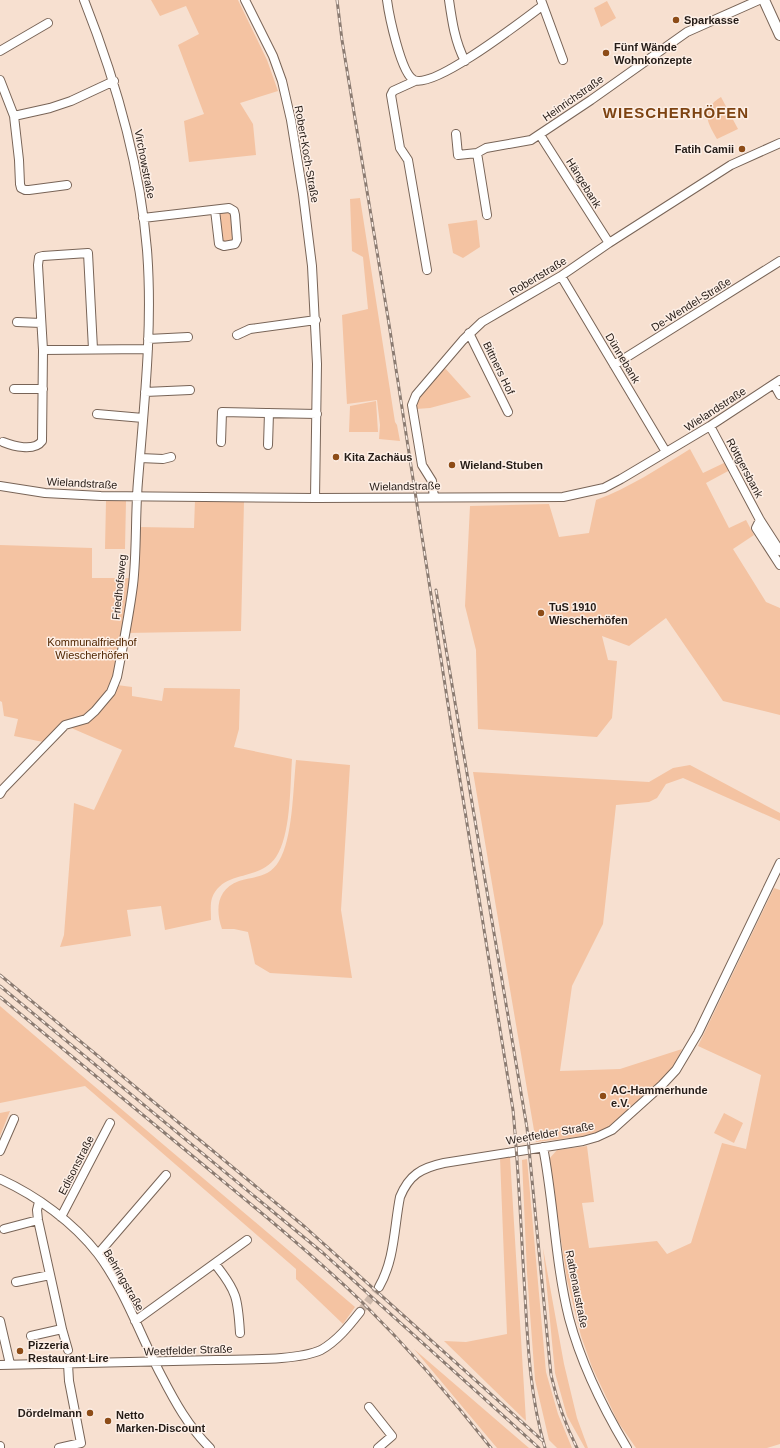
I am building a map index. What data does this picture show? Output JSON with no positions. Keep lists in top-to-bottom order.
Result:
{
  "streets": {
    "street": [
      "Heinrichstraße",
      "Robert-Koch-Straße",
      "Virchowstraße",
      "Hängebank",
      "Robertstraße",
      "De-Wendel-Straße",
      "Dünnebank",
      "Bittners Hof",
      "Wielandstraße",
      "Röttgersbank",
      "Friedhofsweg",
      "Weetfelder Straße",
      "Edisonstraße",
      "Behringstraße",
      "Rathenaustraße"
    ]
  },
  "crossings": [
    ["Heinrichstraße", "Hängebank"],
    ["Robert-Koch-Straße", "Wielandstraße"],
    ["Virchowstraße", "Wielandstraße"],
    ["Virchowstraße", "Friedhofsweg"],
    ["Hängebank", "Robertstraße"],
    ["Robertstraße", "Dünnebank"],
    ["Robertstraße", "Bittners Hof"],
    ["Robertstraße", "Wielandstraße"],
    ["De-Wendel-Straße", "Dünnebank"],
    ["Dünnebank", "Wielandstraße"],
    ["Wielandstraße", "Röttgersbank"],
    ["Wielandstraße", "Friedhofsweg"],
    ["Weetfelder Straße", "Behringstraße"],
    ["Weetfelder Straße", "Rathenaustraße"],
    ["Edisonstraße", "Behringstraße"]
  ],
  "districts": ["WIESCHERHÖFEN"],
  "parks": ["Kommunalfriedhof Wiescherhöfen"],
  "places": [
    "Sparkasse",
    "Fünf Wände Wohnkonzepte",
    "Fatih Camii",
    "Kita Zachäus",
    "Wieland-Stuben",
    "TuS 1910 Wiescherhöfen",
    "AC-Hammerhunde e.V.",
    "Pizzeria Restaurant Lire",
    "Dördelmann",
    "Netto Marken-Discount"
  ]
}
